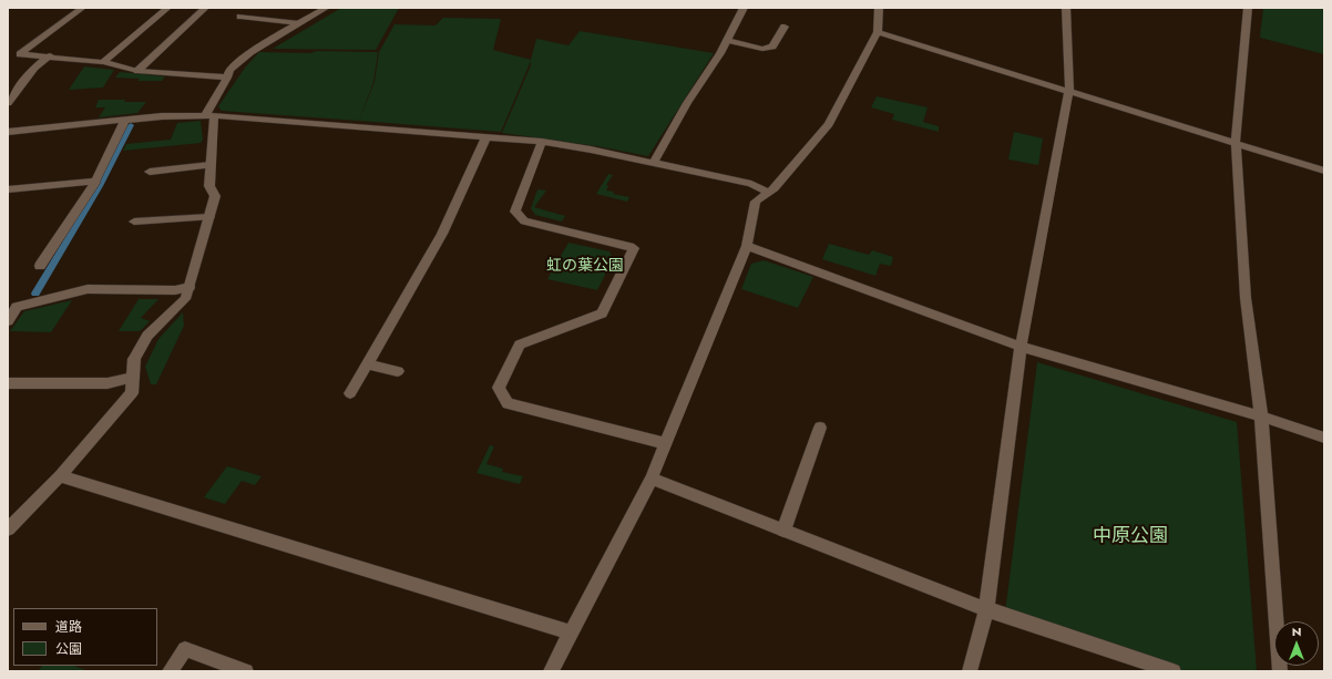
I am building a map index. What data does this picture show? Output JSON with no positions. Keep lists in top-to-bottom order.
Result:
{
  "parks": ["虹の葉公園", "中原公園"],
  "legend": ["道路", "公園"],
  "north": "top"
}
